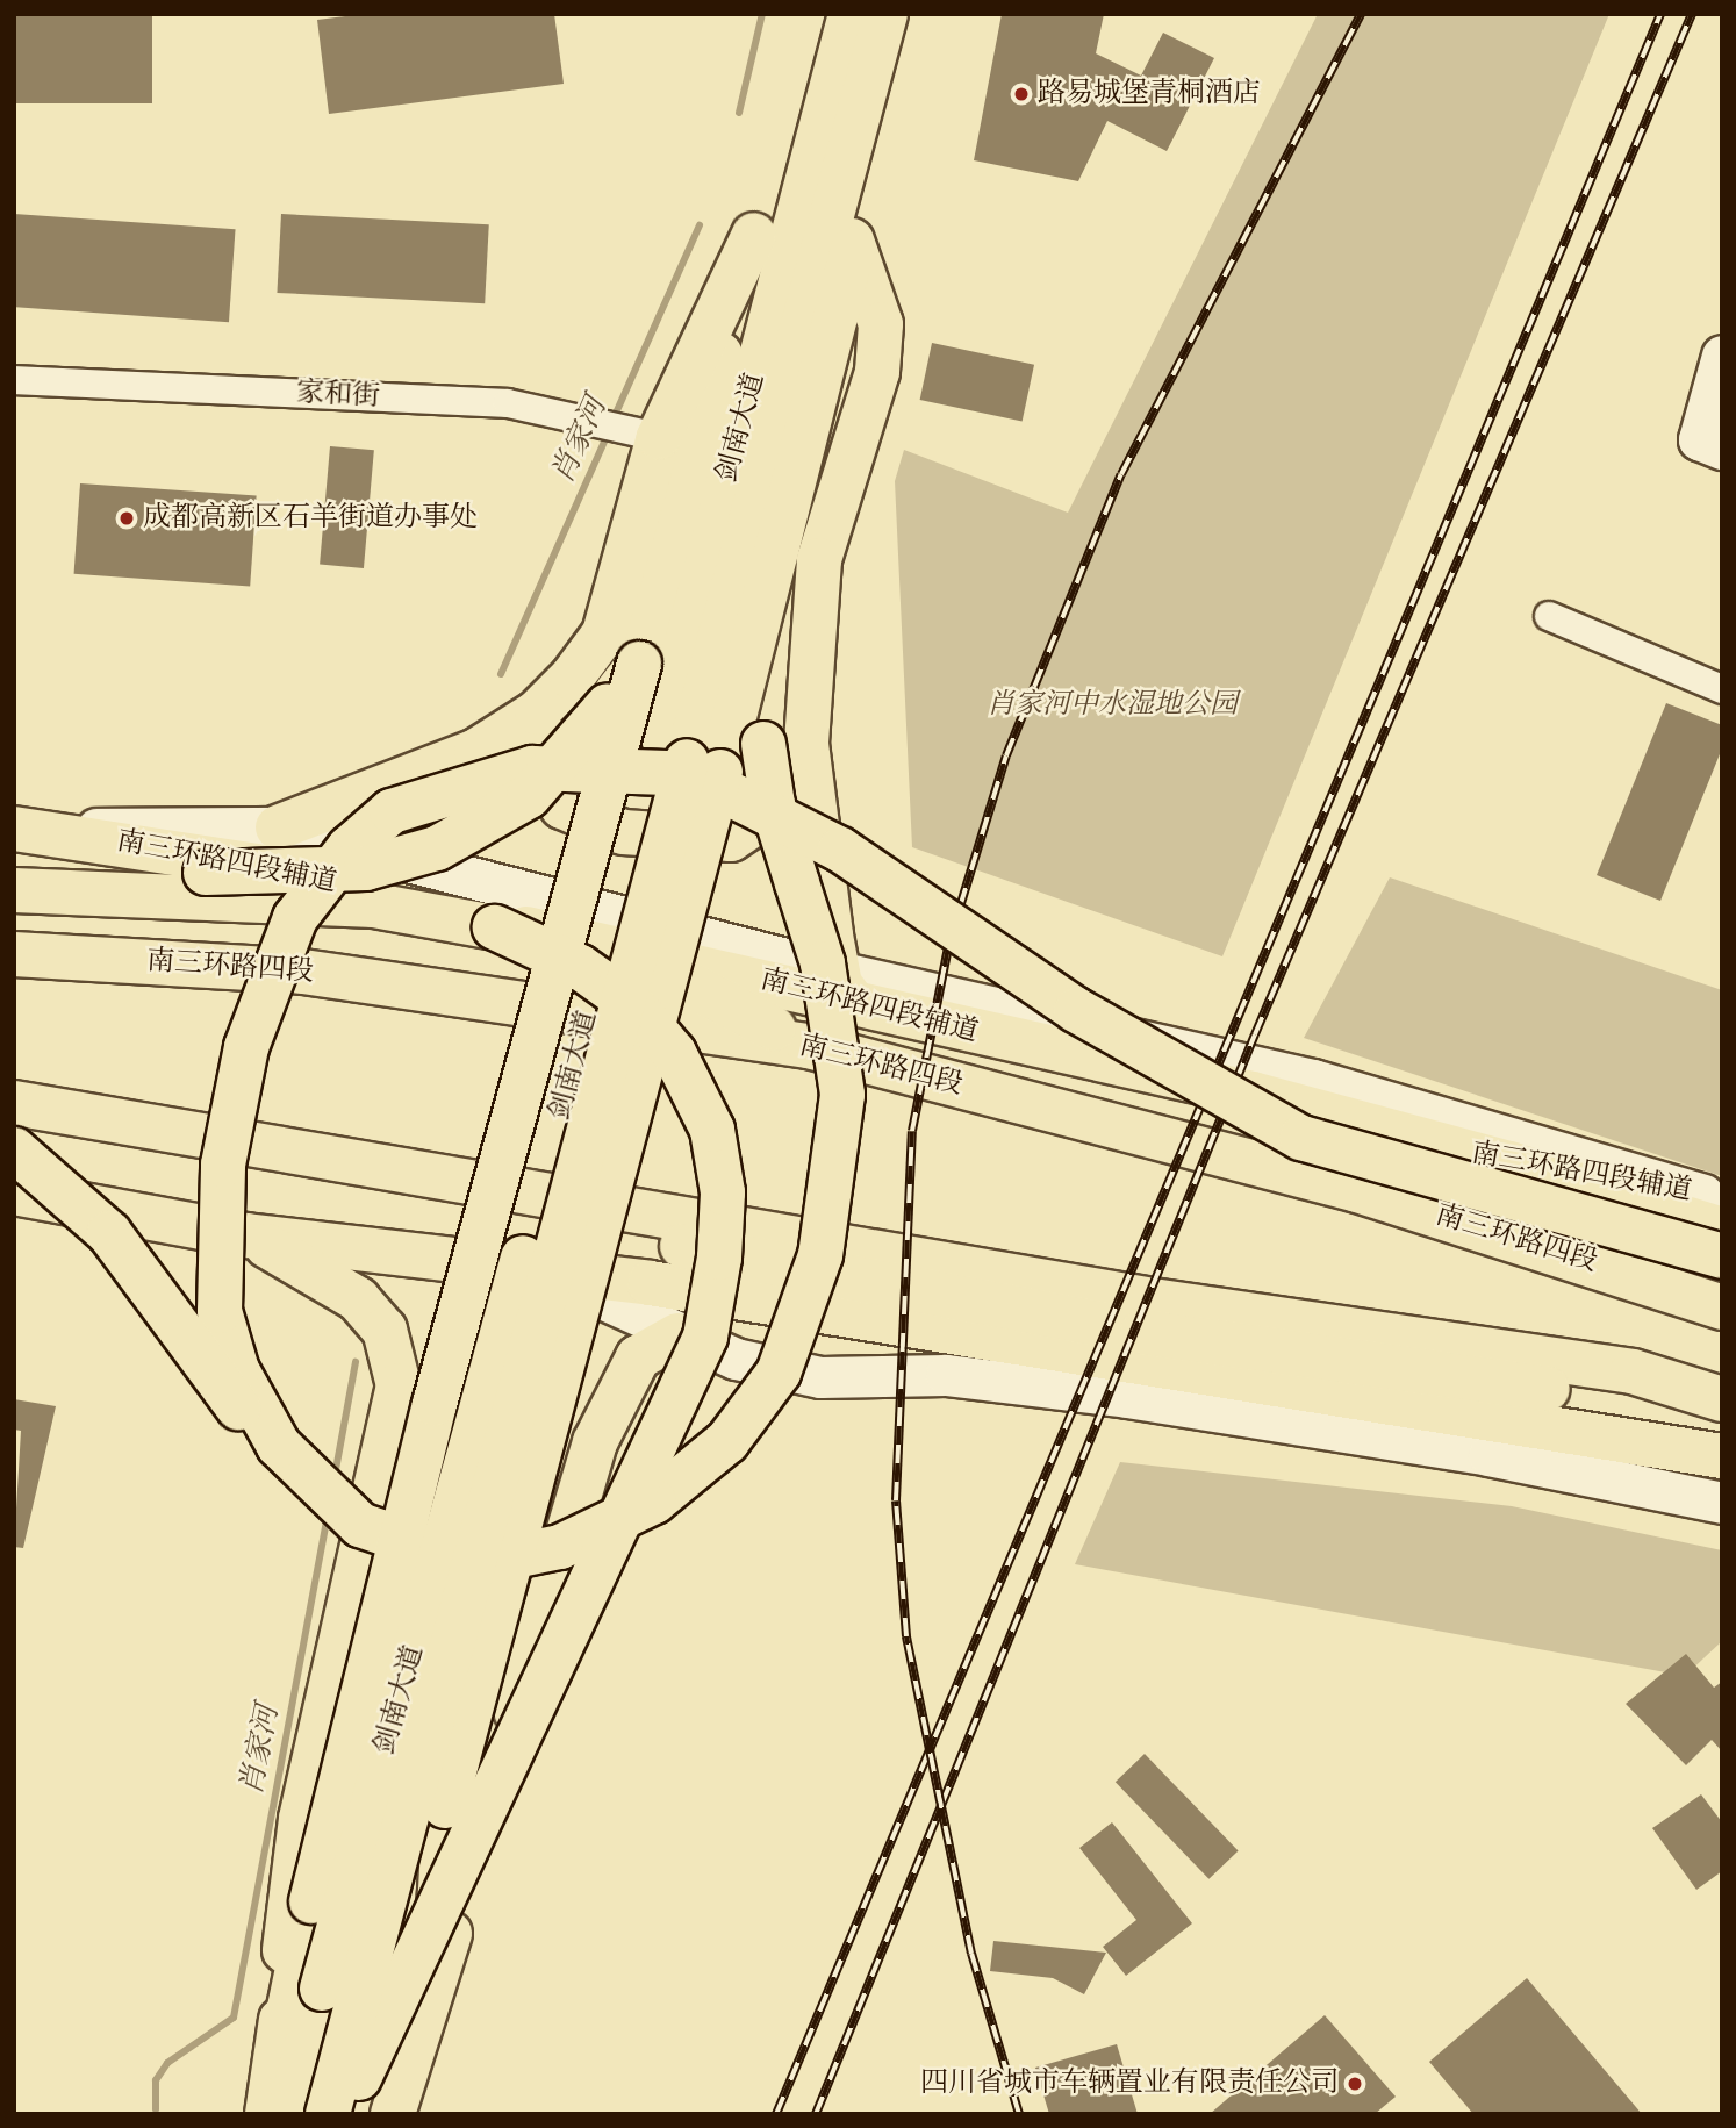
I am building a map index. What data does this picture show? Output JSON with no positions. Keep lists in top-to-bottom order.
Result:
{
  "streets": {
    "main road": ["剑南大道", "南三环路四段辅道", "南三环路四段"],
    "street": ["家和街"]
  },
  "water": ["肖家河"],
  "parks": ["肖家河中水湿地公园"],
  "places": ["路易城堡青桐酒店", "成都高新区石羊街道办事处", "四川省城市车辆置业有限责任公司"]
}
